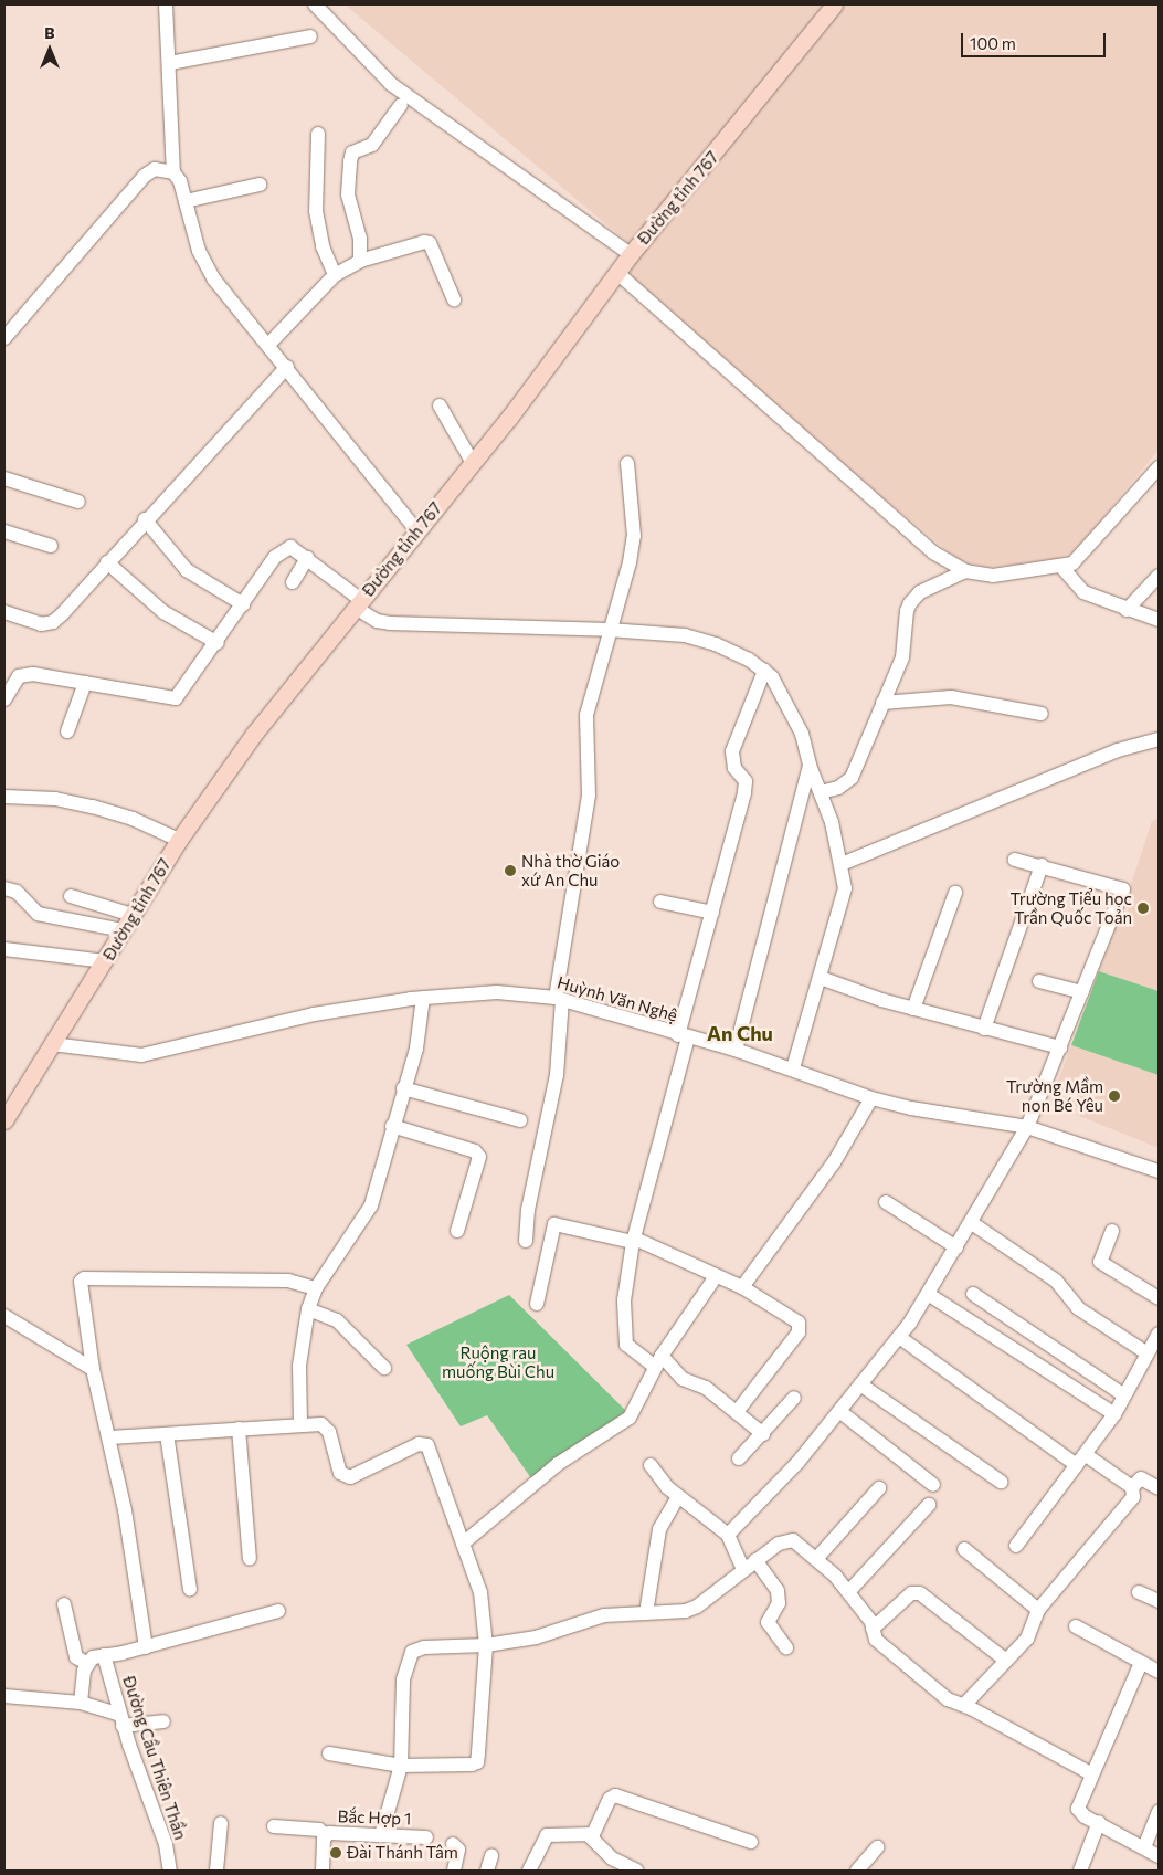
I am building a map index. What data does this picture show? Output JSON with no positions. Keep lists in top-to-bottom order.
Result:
{
  "streets": {
    "main road": ["Đường tỉnh 767"],
    "street": ["Huỳnh Văn Nghệ", "Đường Cầu Thiên Thần", "Bắc Hợp 1"]
  },
  "crossings": [
    ["Đường tỉnh 767", "Huỳnh Văn Nghệ"]
  ],
  "districts": ["An Chu"],
  "parks": ["Ruộng rau muống Bùi Chu"],
  "places": [
    "Nhà thờ Giáo xứ An Chu",
    "Trường Tiểu học Trần Quốc Toản",
    "Trường Mầm non Bé Yêu",
    "Đài Thánh Tâm"
  ],
  "scale_bar": "100 m",
  "north": "top"
}
